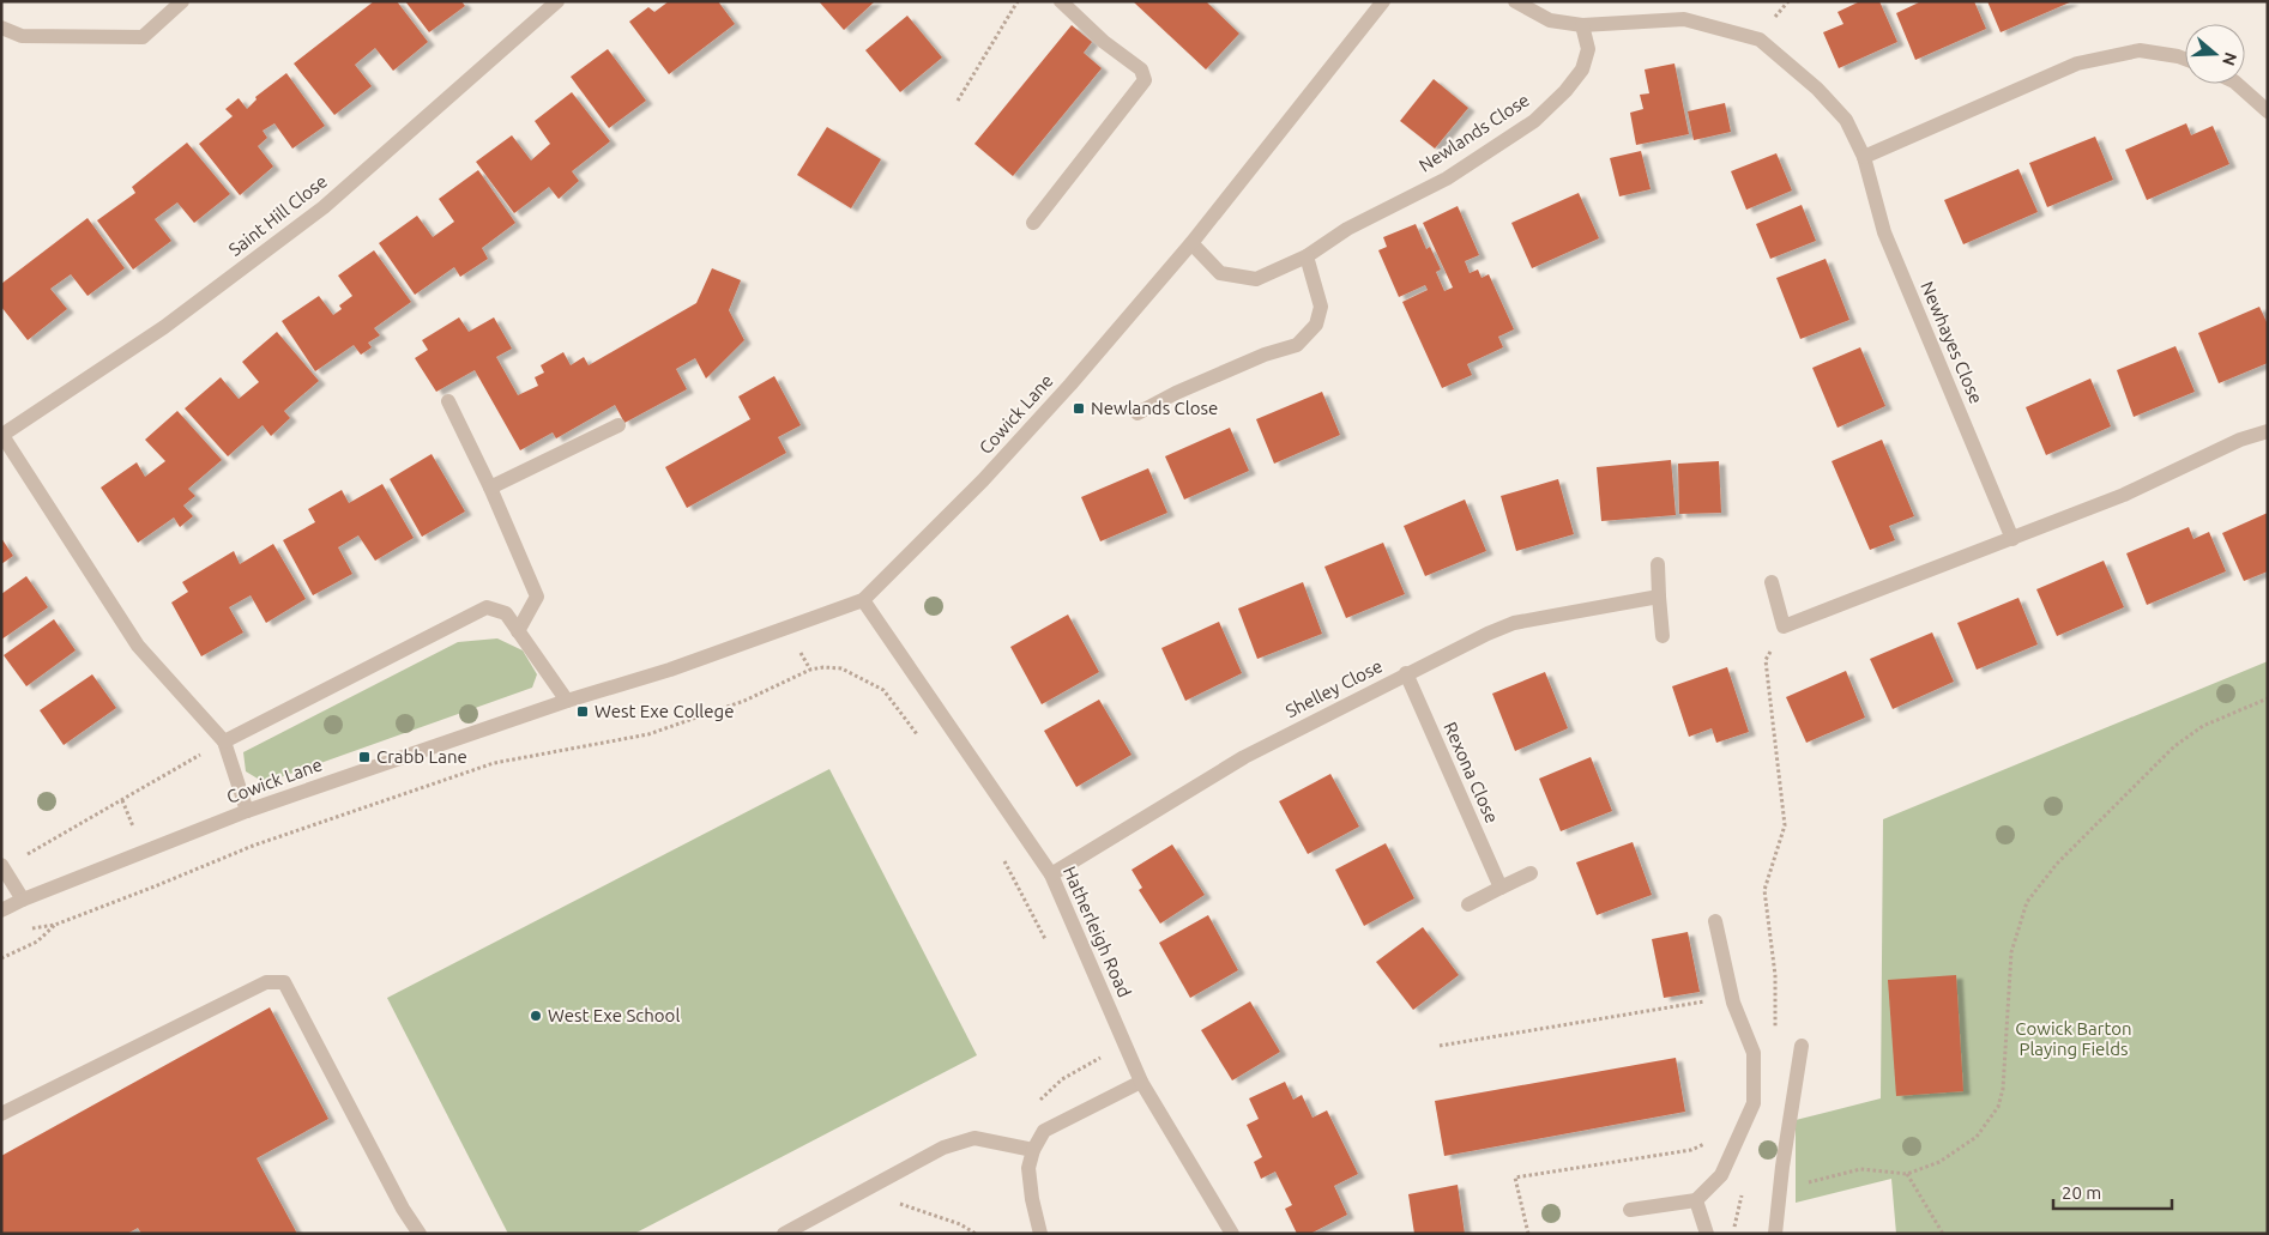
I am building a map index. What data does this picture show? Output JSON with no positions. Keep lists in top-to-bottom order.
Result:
{
  "streets": {
    "street": [
      "Newlands Close",
      "Saint Hill Close",
      "Newhayes Close",
      "Cowick Lane",
      "Shelley Close",
      "Rexona Close",
      "Hatherleigh Road"
    ]
  },
  "crossings": [
    ["Newlands Close", "Newhayes Close"],
    ["Newlands Close", "Cowick Lane"],
    ["Cowick Lane", "Hatherleigh Road"],
    ["Shelley Close", "Rexona Close"],
    ["Shelley Close", "Hatherleigh Road"]
  ],
  "parks": ["Cowick Barton Playing Fields"],
  "places": {
    "transit": ["Newlands Close", "West Exe College", "Crabb Lane"],
    "other": ["West Exe School"]
  },
  "scale_bar": "20 m",
  "north": "right"
}
